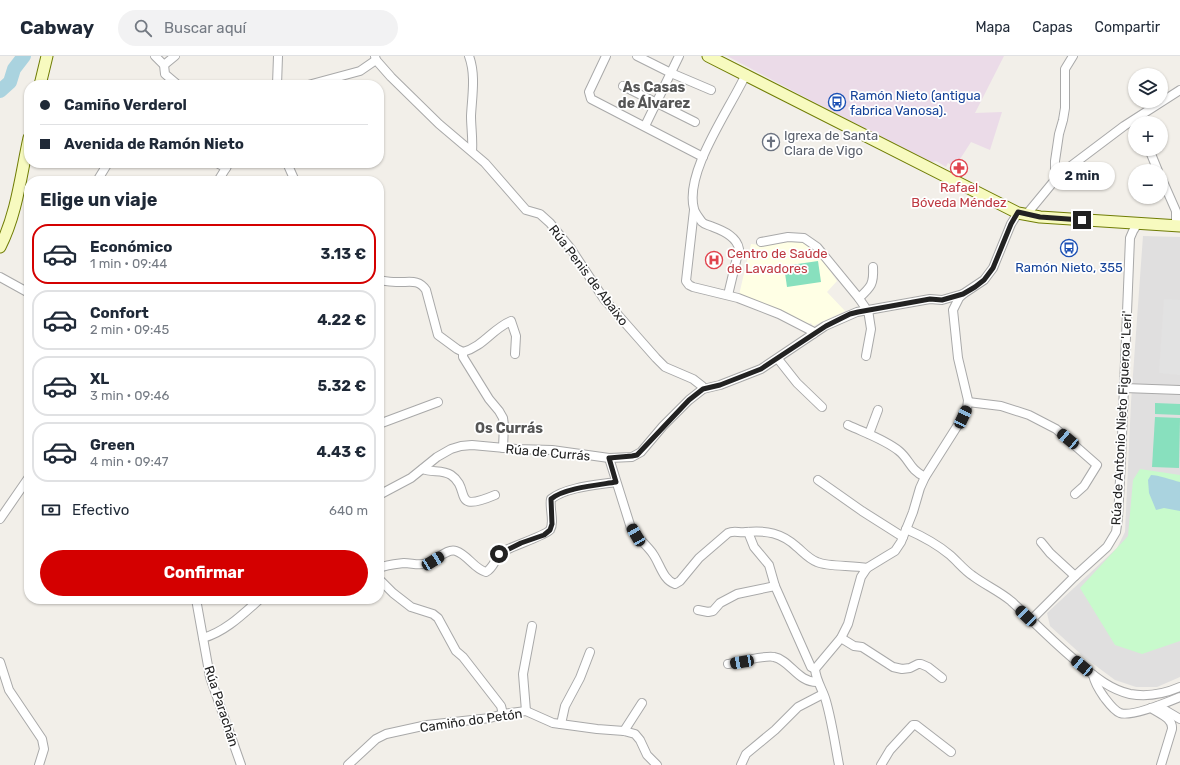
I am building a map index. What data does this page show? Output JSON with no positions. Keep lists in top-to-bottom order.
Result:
{
  "streets": {
    "street": [
      "Rúa Penis de Abaixo",
      "Rúa de Antonio Nieto Figueroa 'Leri'",
      "Rúa de Currás",
      "Rúa Parachán",
      "Camiño do Petón"
    ]
  },
  "crossings": [
    ["Rúa Penis de Abaixo", "Rúa de Currás"]
  ],
  "districts": ["As Casas de Álvarez", "Os Currás"],
  "places": {
    "bus stop": ["Ramón Nieto (antigua fabrica Vanosa).", "Ramón Nieto, 355"],
    "church": ["Igrexa de Santa Clara de Vigo"],
    "pharmacy": ["Rafael Bóveda Méndez"],
    "hospital": ["Centro de Saúde de Lavadores"]
  },
  "page": {
    "header": "Cabway",
    "search": "Buscar aquí",
    "nav": ["Mapa", "Capas", "Compartir"],
    "map_buttons": ["+", "−"],
    "banner": ["Camiño Verderol", "Avenida de Ramón Nieto"],
    "bubble": "2 min",
    "heading": "Elige un viaje",
    "list": [
      {
        "name": "Económico",
        "note": "1 min · 09:44",
        "value": "3.13 €"
      },
      {
        "name": "Confort",
        "note": "2 min · 09:45",
        "value": "4.22 €"
      },
      {
        "name": "XL",
        "note": "3 min · 09:46",
        "value": "5.32 €"
      },
      {
        "name": "Green",
        "note": "4 min · 09:47",
        "value": "4.43 €"
      }
    ],
    "pay": ["Efectivo", "640 m"],
    "buttons": "Confirmar"
  }
}
